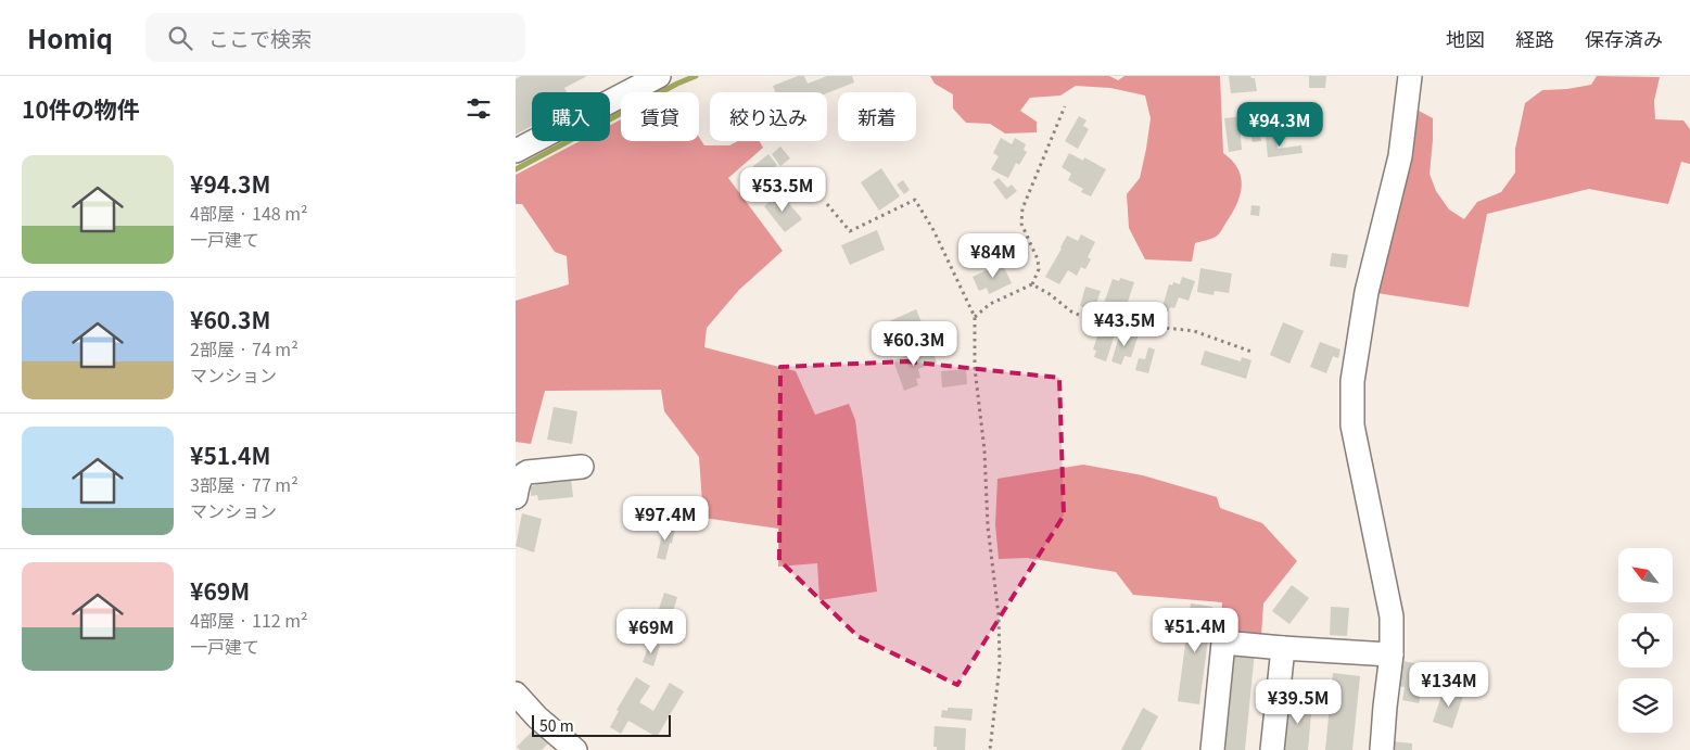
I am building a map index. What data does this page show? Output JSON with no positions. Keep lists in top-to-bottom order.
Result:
{
  "scale_bar": "50 m",
  "north": "top left",
  "page": {
    "header": "Homiq",
    "search": "ここで検索",
    "nav": ["地図", "経路", "保存済み"],
    "heading": "10件の物件",
    "chip": [
      "購入",
      "賃貸",
      "絞り込み",
      "新着"
    ],
    "price": [
      "¥94.3M",
      "¥53.5M",
      "¥84M",
      "¥43.5M",
      "¥60.3M",
      "¥97.4M",
      "¥51.4M",
      "¥69M",
      "¥134M",
      "¥39.5M"
    ],
    "list": [
      {
        "name": "¥94.3M",
        "note": "4部屋 · 148 m² · 一戸建て"
      },
      {
        "name": "¥60.3M",
        "note": "2部屋 · 74 m² · マンション"
      },
      {
        "name": "¥51.4M",
        "note": "3部屋 · 77 m² · マンション"
      },
      {
        "name": "¥69M",
        "note": "4部屋 · 112 m² · 一戸建て"
      }
    ],
    "scale": "50 m"
  }
}
